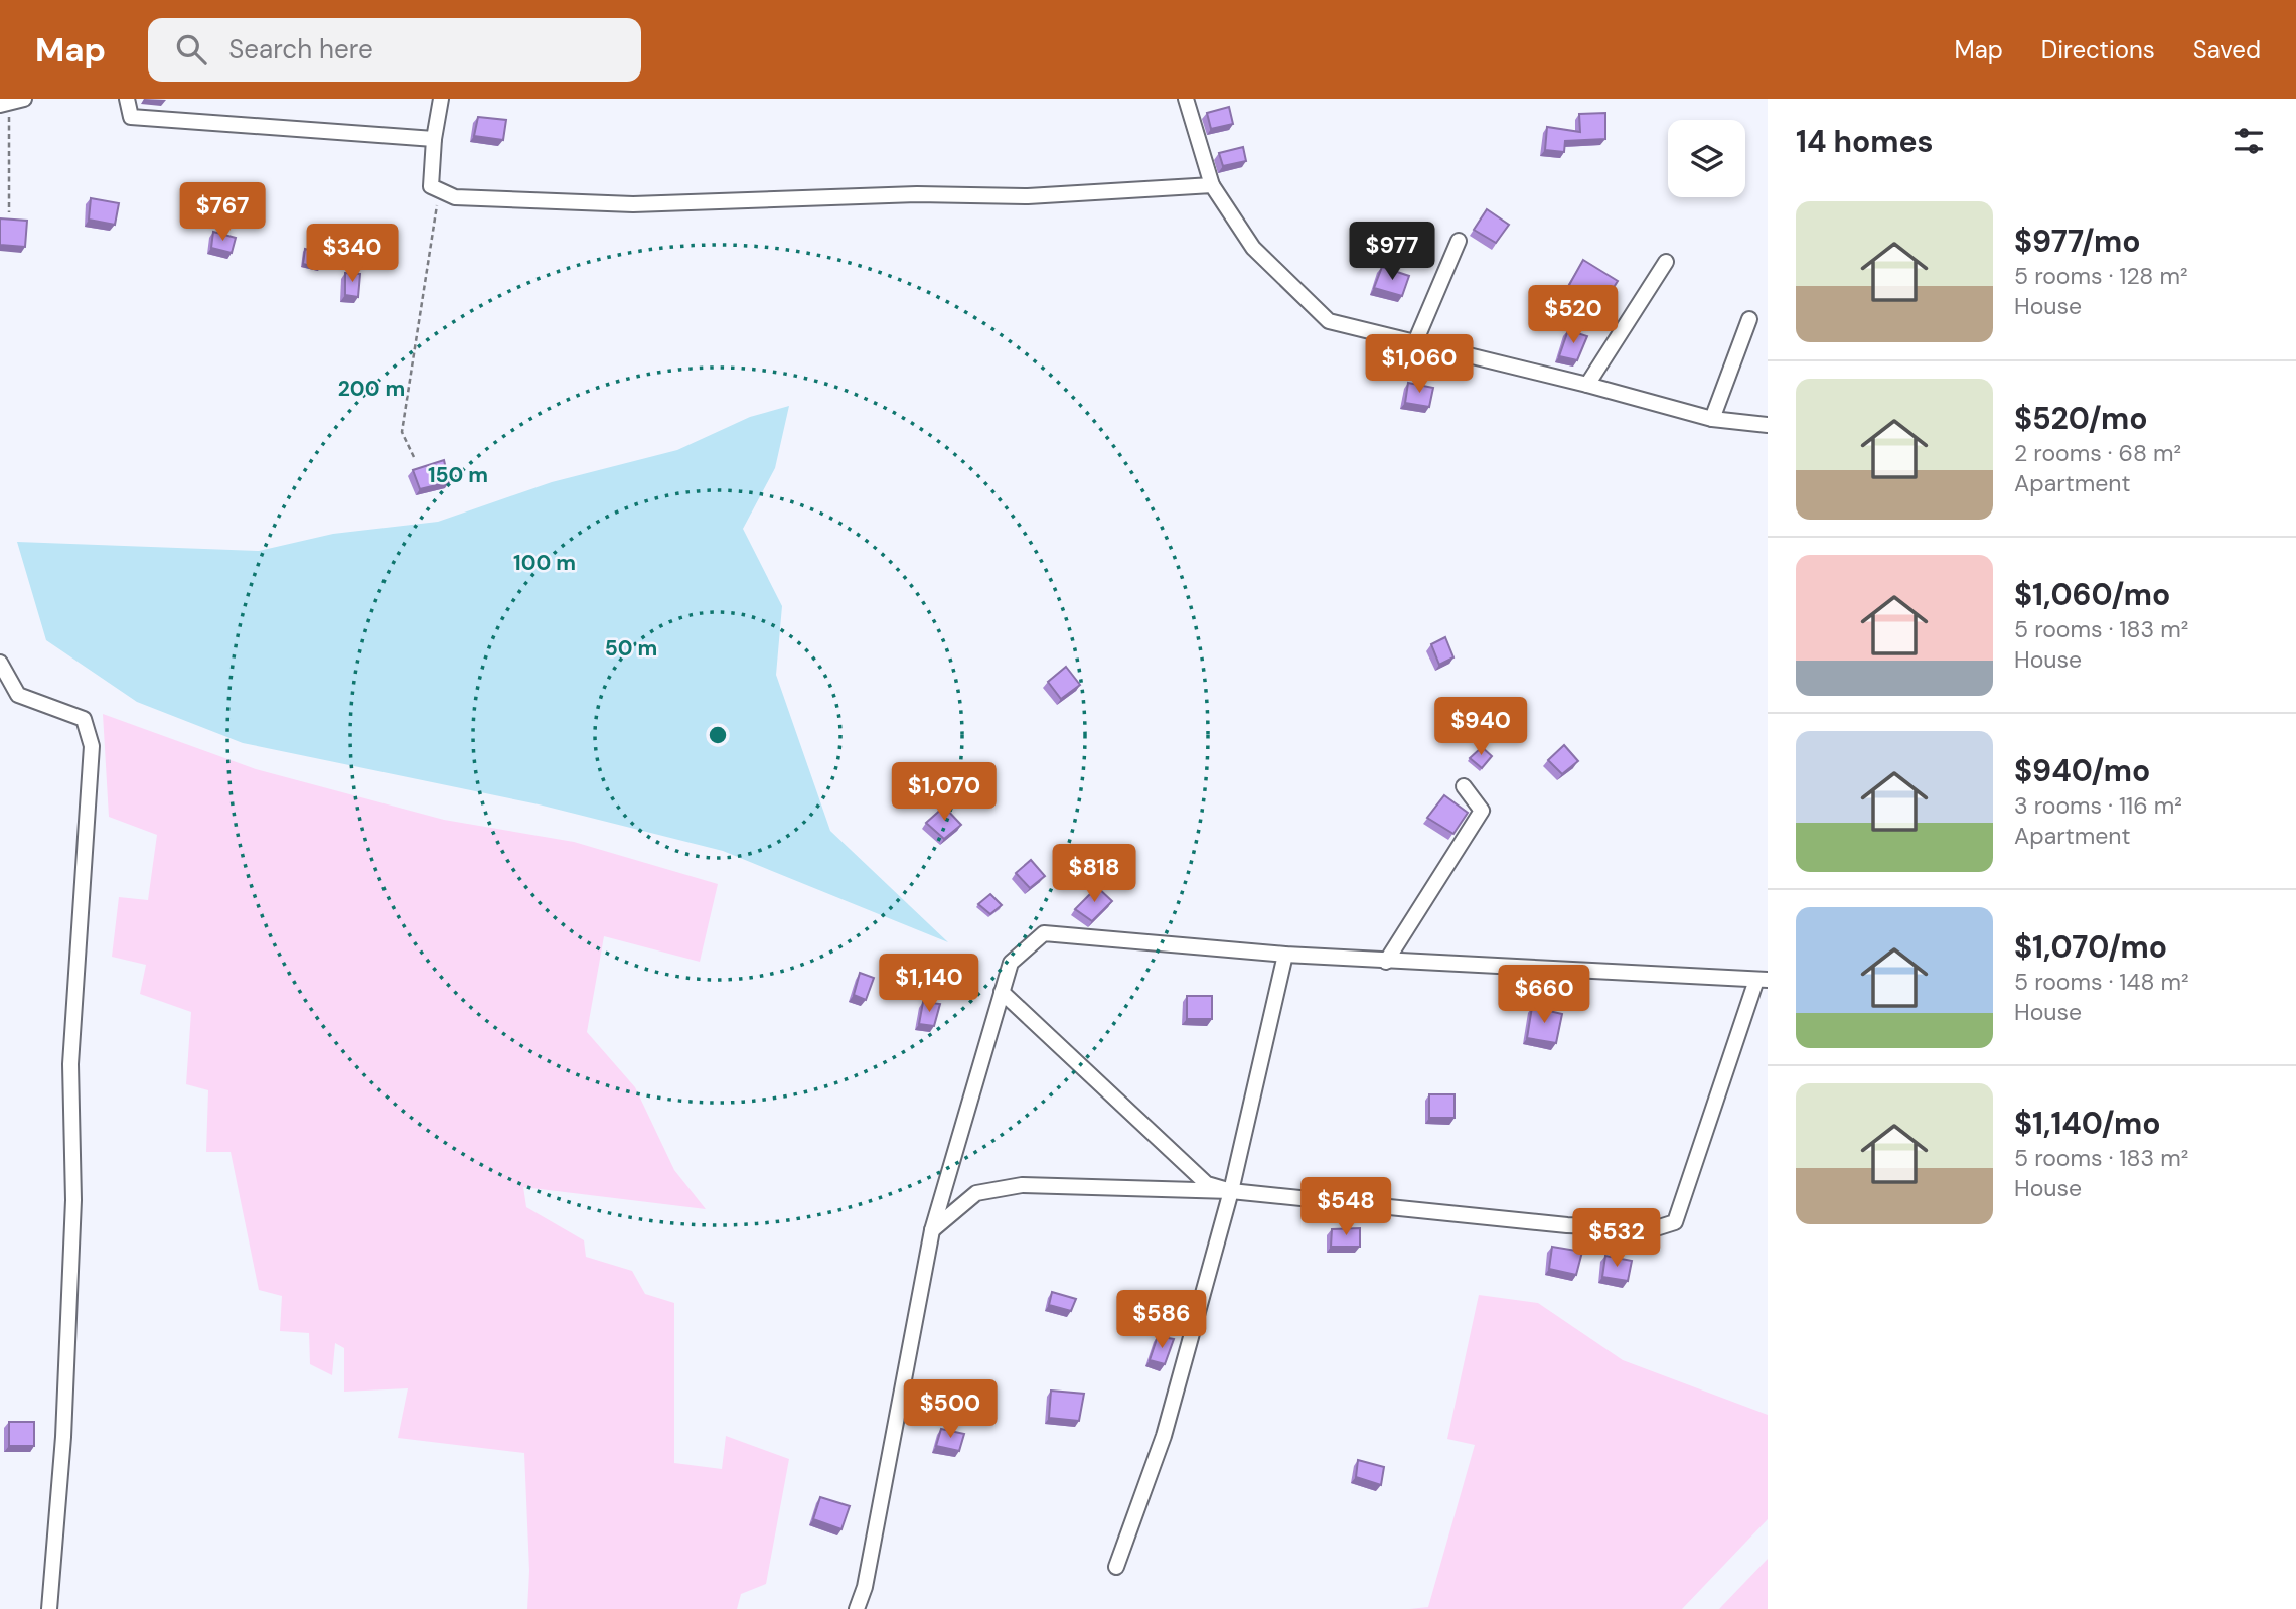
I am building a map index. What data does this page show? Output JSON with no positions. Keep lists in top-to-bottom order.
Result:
{
  "page": {
    "header": "Map",
    "search": "Search here",
    "nav": ["Map", "Directions", "Saved"],
    "heading": "14 homes",
    "price": [
      "$767",
      "$977",
      "$340",
      "$520",
      "$1,060",
      "$940",
      "$1,070",
      "$818",
      "$1,140",
      "$660",
      "$548",
      "$532",
      "$586",
      "$500"
    ],
    "list": [
      {
        "name": "$977/mo",
        "note": "5 rooms · 128 m² · House"
      },
      {
        "name": "$520/mo",
        "note": "2 rooms · 68 m² · Apartment"
      },
      {
        "name": "$1,060/mo",
        "note": "5 rooms · 183 m² · House"
      },
      {
        "name": "$940/mo",
        "note": "3 rooms · 116 m² · Apartment"
      },
      {
        "name": "$1,070/mo",
        "note": "5 rooms · 148 m² · House"
      },
      {
        "name": "$1,140/mo",
        "note": "5 rooms · 183 m² · House"
      }
    ]
  },
  "rings": [
    "200 m",
    "150 m",
    "100 m",
    "50 m"
  ]
}
